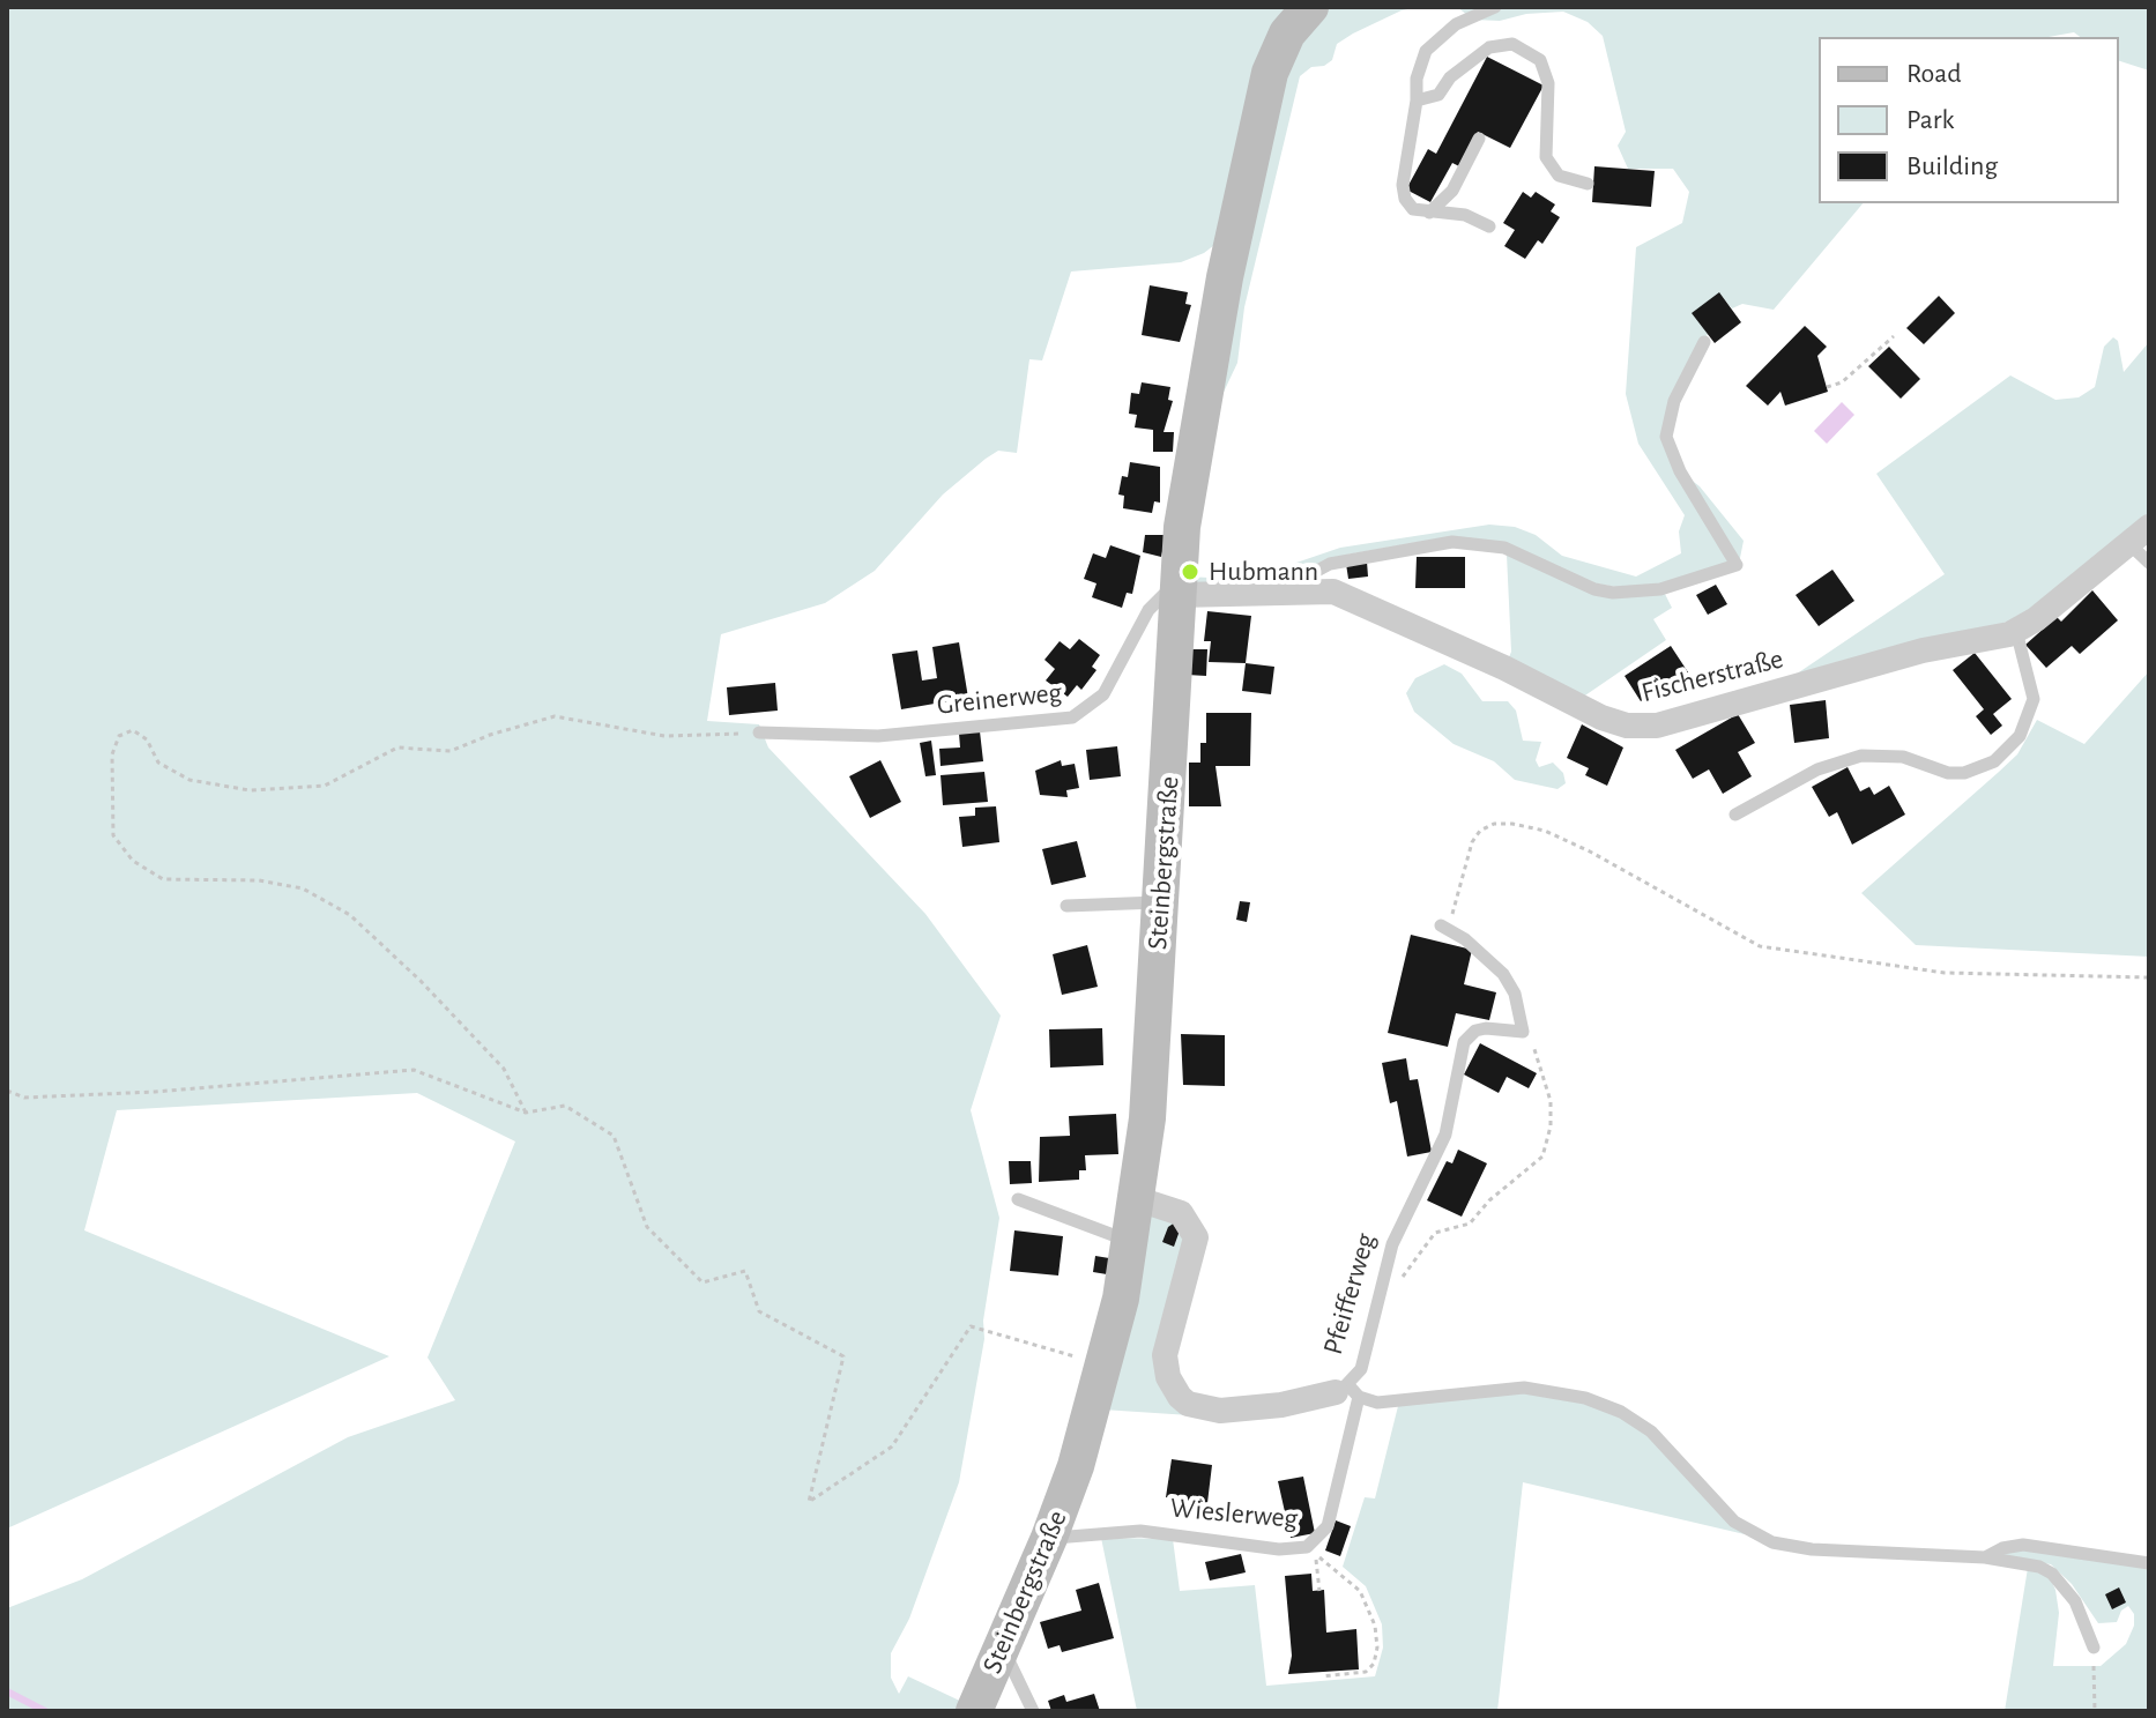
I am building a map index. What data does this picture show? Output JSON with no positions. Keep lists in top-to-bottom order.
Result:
{
  "streets": {
    "street": ["Fischerstraße", "Steinbergstraße", "Pfeifferweg"],
    "lane": ["Greinerweg", "Wieslerweg"]
  },
  "crossings": [
    ["Fischerstraße", "Greinerweg"],
    ["Fischerstraße", "Steinbergstraße"],
    ["Greinerweg", "Steinbergstraße"],
    ["Steinbergstraße", "Pfeifferweg"],
    ["Steinbergstraße", "Wieslerweg"],
    ["Pfeifferweg", "Wieslerweg"]
  ],
  "places": ["Hubmann"],
  "legend": ["Road", "Park", "Building"]
}
